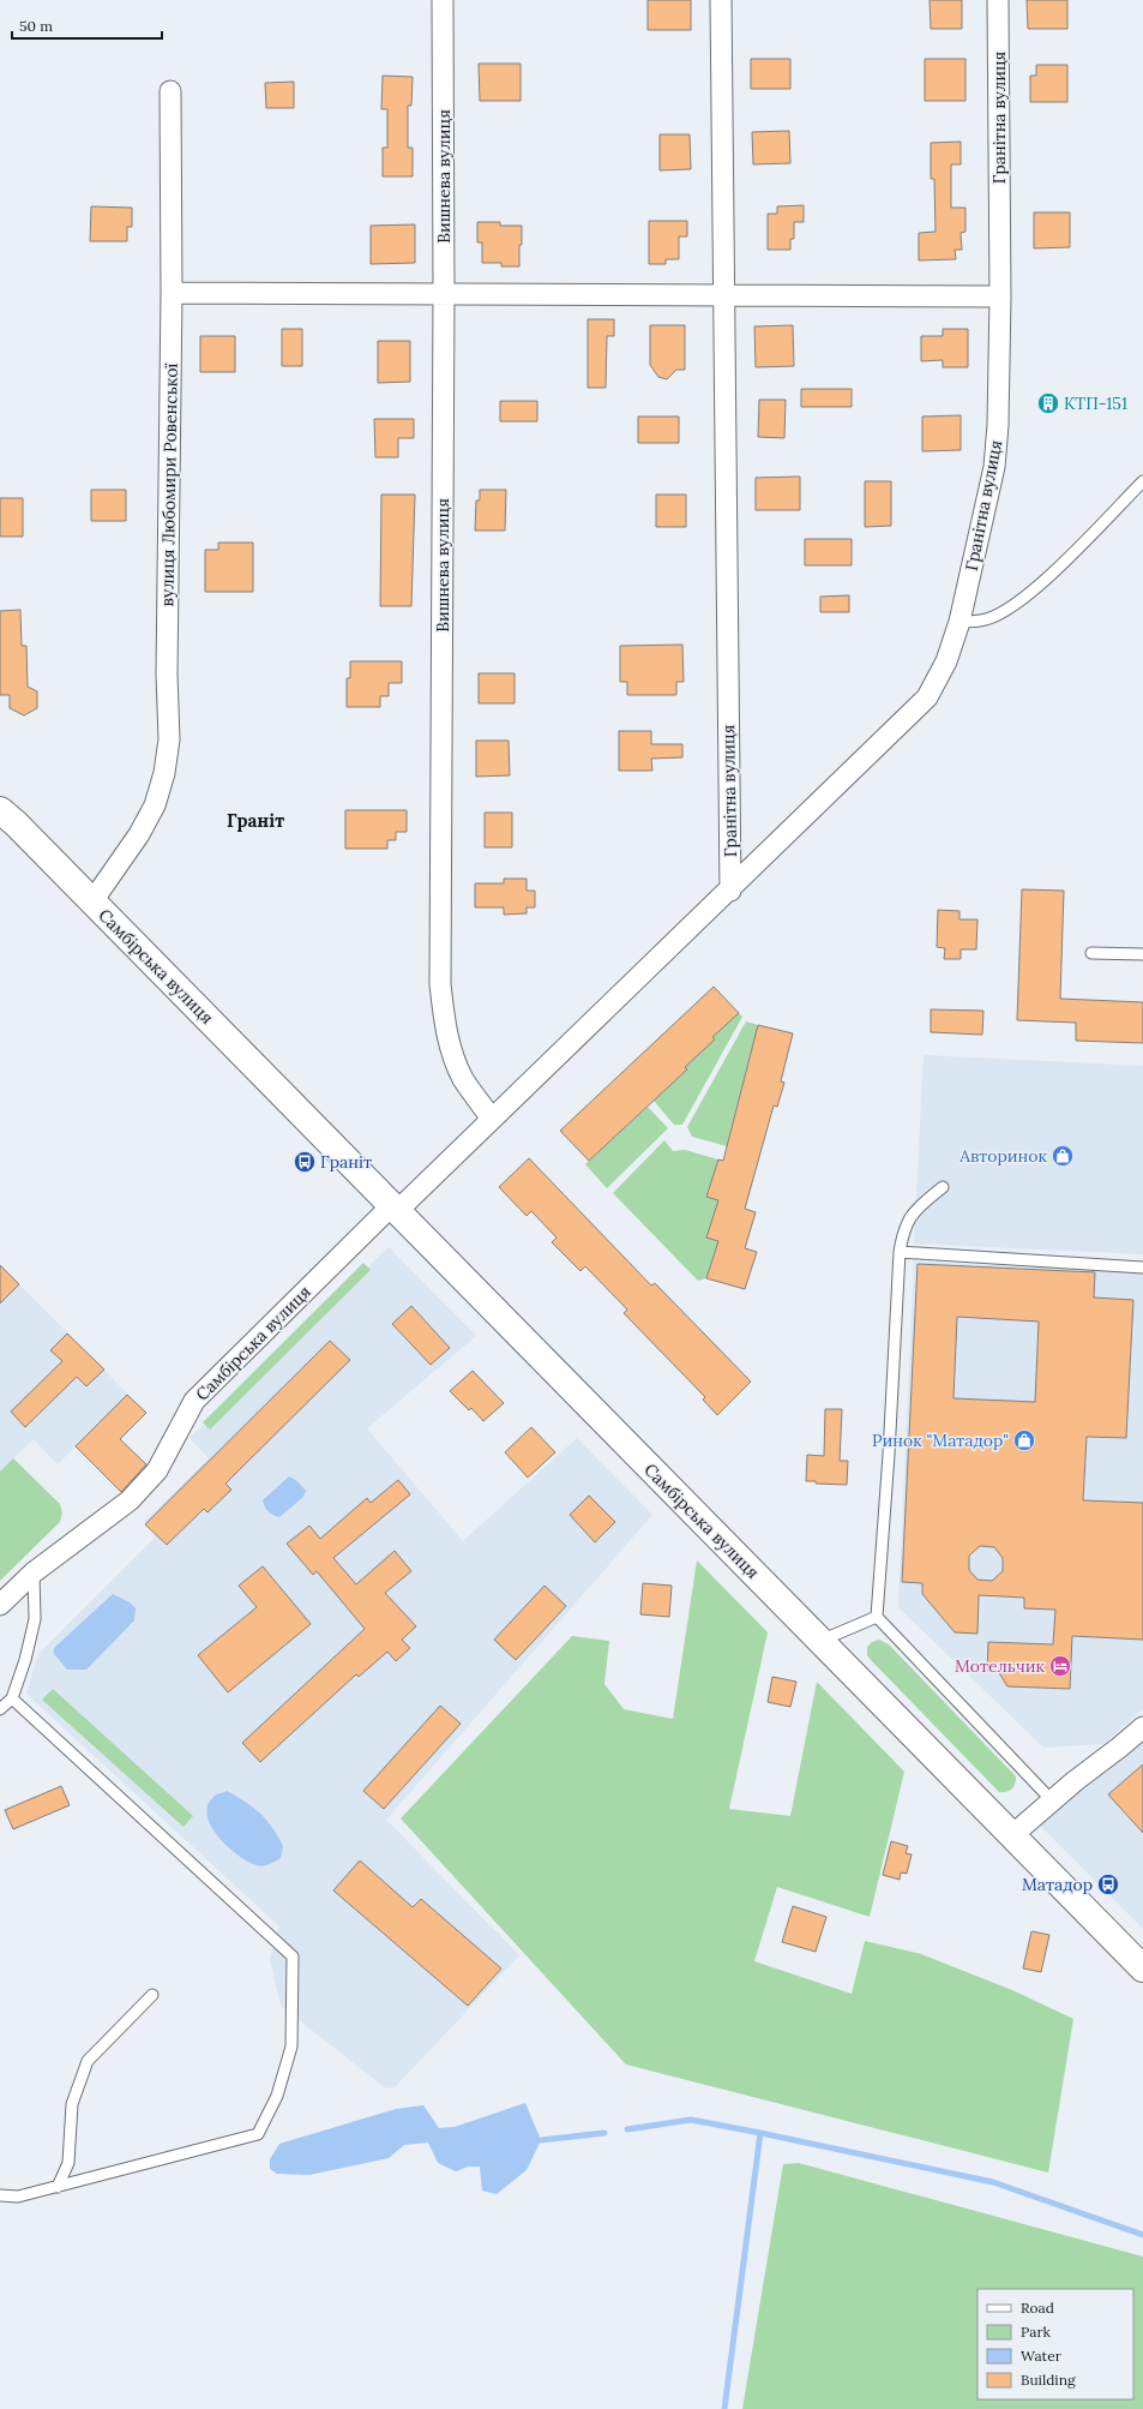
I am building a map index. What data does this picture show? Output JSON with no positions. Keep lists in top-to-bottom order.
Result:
{
  "streets": {
    "main road": ["Самбірська вулиця"],
    "street": ["Гранітна вулиця", "Вишнева вулиця", "вулиця Любомири Ровенської"]
  },
  "crossings": [
    ["Гранітна вулиця", "Вишнева вулиця"],
    ["Гранітна вулиця", "Самбірська вулиця"],
    ["вулиця Любомири Ровенської", "Самбірська вулиця"]
  ],
  "districts": ["Граніт"],
  "places": {
    "building": ["КТП-151"],
    "shop": ["Авторинок", "Ринок \"Матадор\""],
    "bus stop": ["Граніт", "Матадор"],
    "hotel": ["Мотельчик"]
  },
  "legend": [
    "Road",
    "Park",
    "Water",
    "Building"
  ],
  "scale_bar": "50 m"
}
